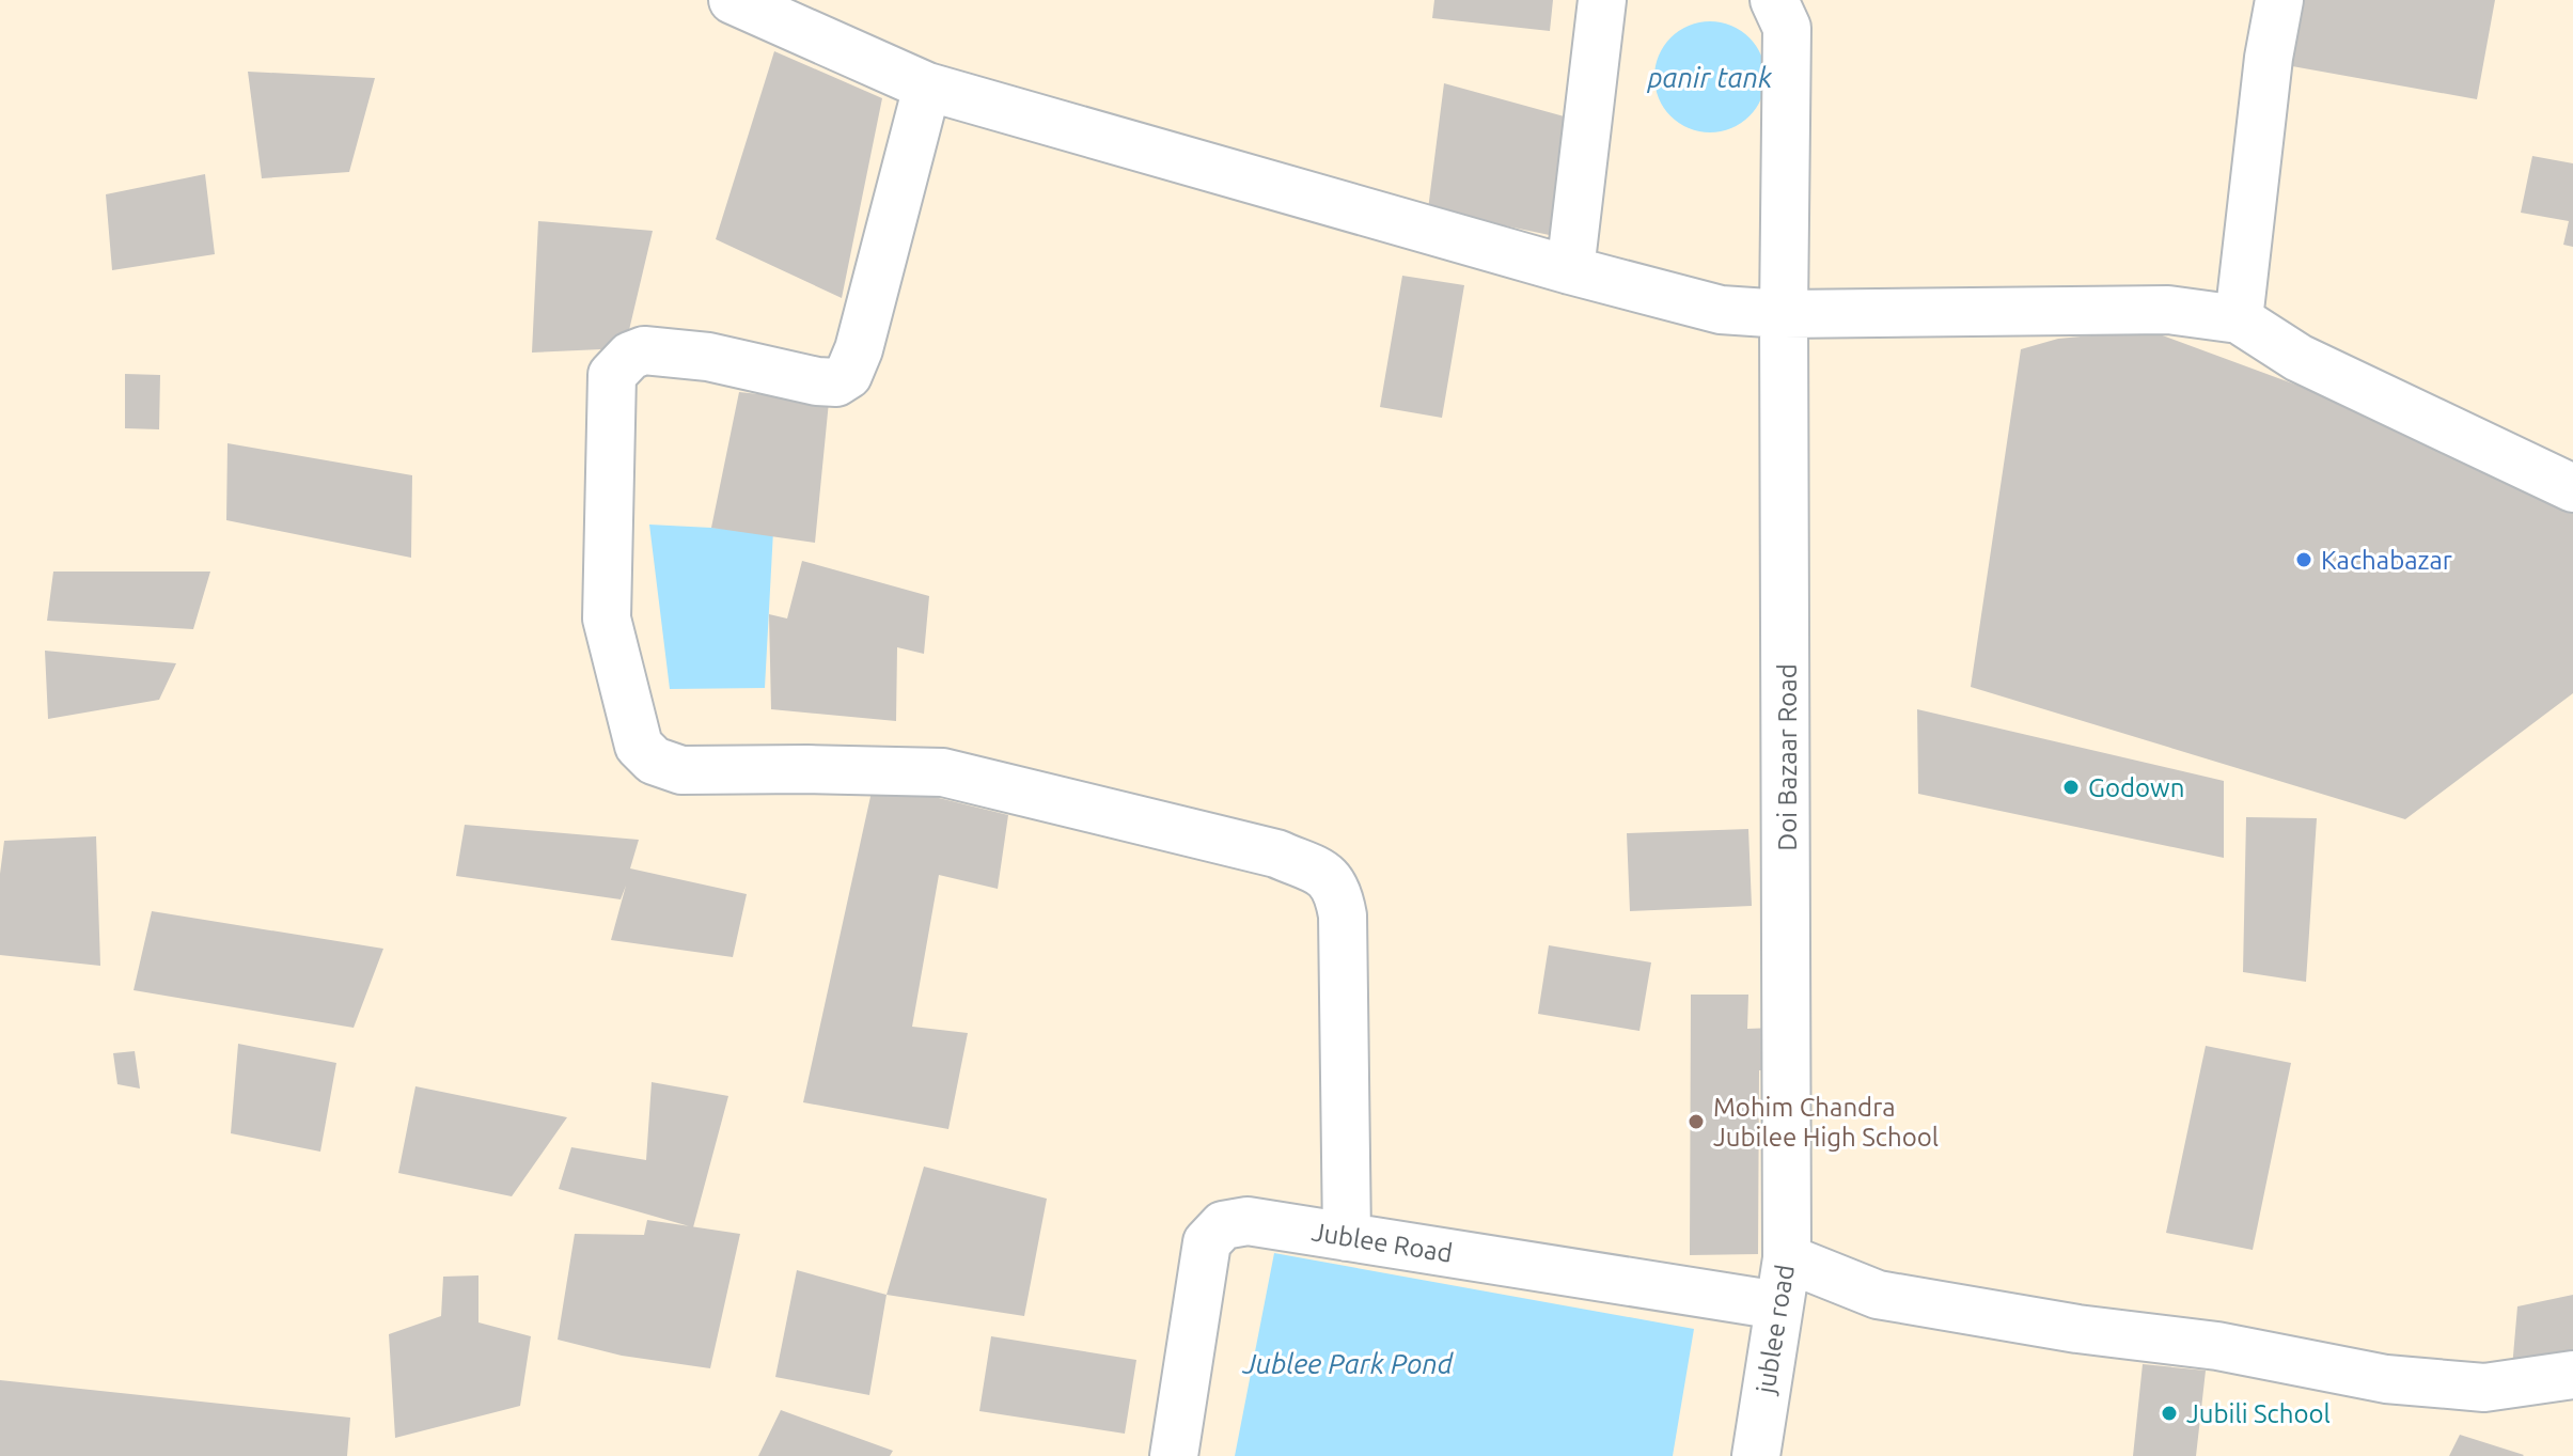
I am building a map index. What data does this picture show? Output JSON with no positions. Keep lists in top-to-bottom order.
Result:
{
  "streets": {
    "street": ["Doi Bazaar Road", "Jublee Road", "jublee road"]
  },
  "crossings": [
    ["Doi Bazaar Road", "jublee road"],
    ["Jublee Road", "jublee road"]
  ],
  "water": ["panir tank", "Jublee Park Pond"],
  "places": [
    "Kachabazar",
    "Godown",
    "Mohim Chandra Jubilee High School",
    "Jubili School"
  ]
}
